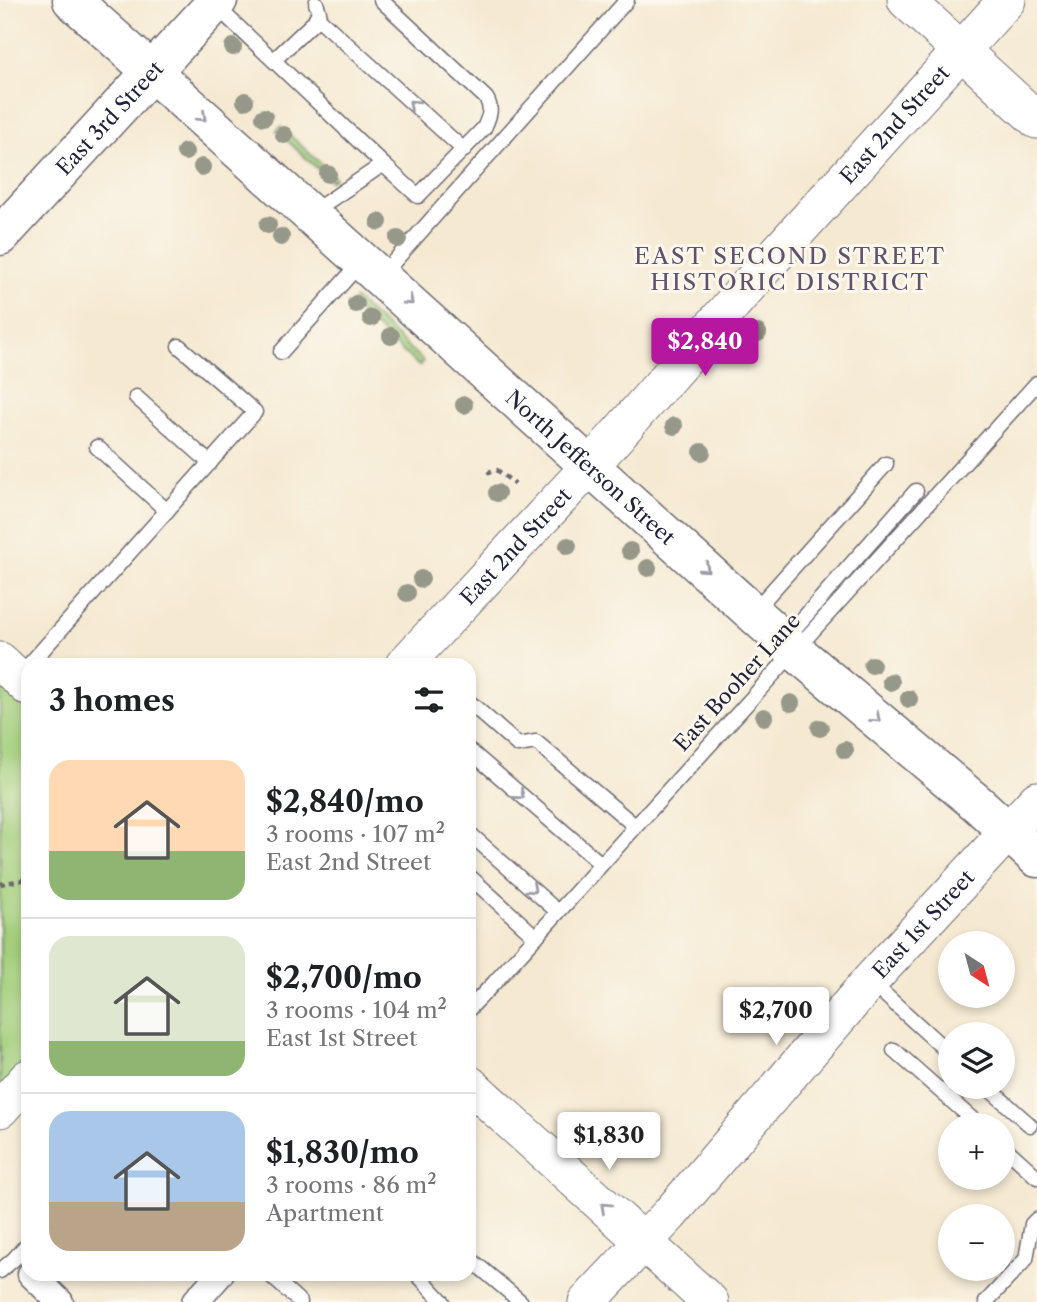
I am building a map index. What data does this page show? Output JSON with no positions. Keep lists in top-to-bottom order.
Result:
{
  "streets": {
    "main road": ["East 3rd Street", "North Jefferson Street"],
    "street": ["East 2nd Street", "East 1st Street"],
    "lane": ["East Booher Lane"]
  },
  "crossings": [
    ["East 3rd Street", "North Jefferson Street"],
    ["East 2nd Street", "North Jefferson Street"],
    ["North Jefferson Street", "East Booher Lane"],
    ["North Jefferson Street", "East 1st Street"]
  ],
  "one_way": ["North Jefferson Street"],
  "districts": ["EAST SECOND STREET HISTORIC DISTRICT"],
  "north": "bottom right",
  "page": {
    "price": ["$2,840", "$2,700", "$1,830"],
    "heading": "3 homes",
    "list": [
      {
        "name": "$2,840/mo",
        "note": "3 rooms · 107 m² · East 2nd Street"
      },
      {
        "name": "$2,700/mo",
        "note": "3 rooms · 104 m² · East 1st Street"
      },
      {
        "name": "$1,830/mo",
        "note": "3 rooms · 86 m² · Apartment"
      }
    ],
    "map_buttons": ["+", "−"]
  }
}
